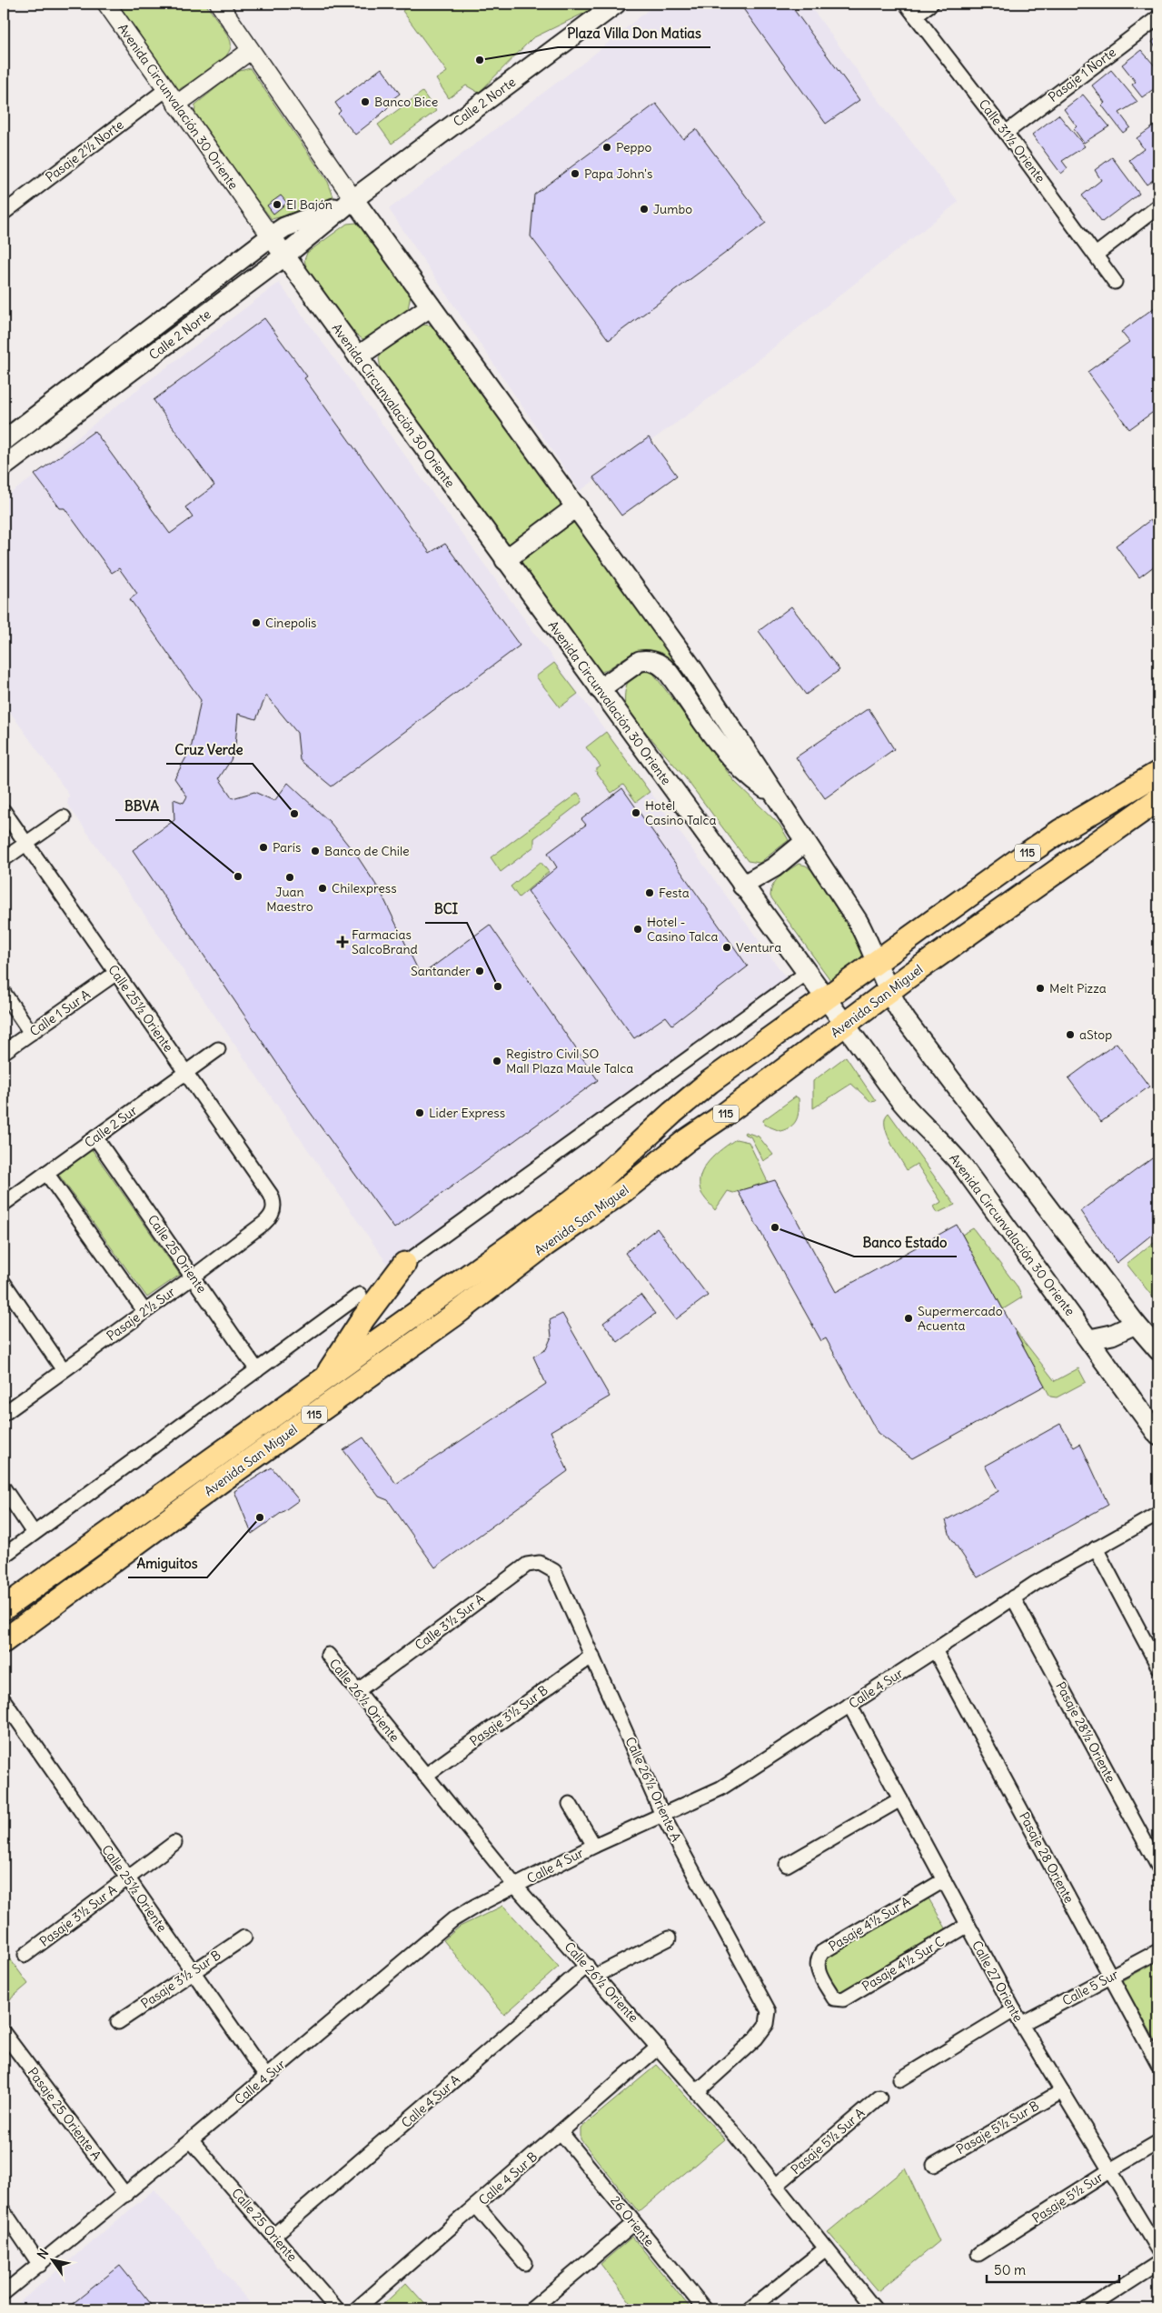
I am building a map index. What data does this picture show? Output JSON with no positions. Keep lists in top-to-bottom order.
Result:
{
  "streets": {
    "highway": ["115", "Avenida San Miguel"],
    "main road": ["Calle 2 Norte", "Avenida Circunvalación 30 Oriente"],
    "street": [
      "Pasaje 1 Norte",
      "Calle 31½ Oriente",
      "Pasaje 2½ Norte",
      "Calle 25½ Oriente",
      "Calle 1 Sur A",
      "Calle 2 Sur",
      "Calle 25 Oriente",
      "Pasaje 2½ Sur",
      "Calle 3½ Sur A",
      "Calle 4 Sur",
      "Calle 26½ Oriente",
      "Pasaje 3½ Sur B",
      "Pasaje 28½ Oriente",
      "Calle 26½ Oriente A",
      "Pasaje 28 Oriente",
      "Pasaje 3½ Sur A",
      "Pasaje 4½ Sur A",
      "Pasaje 4½ Sur C",
      "Calle 27 Oriente",
      "Calle 5 Sur",
      "Calle 4 Sur A",
      "Pasaje 25 Oriente A",
      "Pasaje 5½ Sur B",
      "Pasaje 5½ Sur A",
      "Calle 4 Sur B",
      "Pasaje 5½ Sur",
      "26 Oriente"
    ]
  },
  "crossings": [
    ["Pasaje 1 Norte", "Calle 31½ Oriente"],
    ["Calle 2 Norte", "Avenida Circunvalación 30 Oriente"],
    ["Avenida Circunvalación 30 Oriente", "Pasaje 2½ Norte"],
    ["Avenida Circunvalación 30 Oriente", "Avenida San Miguel"],
    ["Calle 25½ Oriente", "Calle 1 Sur A"],
    ["Calle 25½ Oriente", "Calle 2 Sur"],
    ["Calle 25½ Oriente", "Pasaje 2½ Sur"],
    ["Calle 25½ Oriente", "Calle 4 Sur"],
    ["Calle 25½ Oriente", "Pasaje 3½ Sur B"],
    ["Calle 25½ Oriente", "Pasaje 3½ Sur A"],
    ["Calle 2 Sur", "Calle 25 Oriente"],
    ["Calle 25 Oriente", "Pasaje 2½ Sur"],
    ["Calle 25 Oriente", "Calle 4 Sur"],
    ["Calle 25 Oriente", "Calle 4 Sur A"],
    ["Calle 3½ Sur A", "Calle 26½ Oriente"],
    ["Calle 3½ Sur A", "Calle 26½ Oriente A"],
    ["Calle 4 Sur", "Calle 26½ Oriente"],
    ["Calle 4 Sur", "Pasaje 28½ Oriente"],
    ["Calle 4 Sur", "Calle 26½ Oriente A"],
    ["Calle 4 Sur", "Pasaje 28 Oriente"],
    ["Calle 4 Sur", "Calle 27 Oriente"],
    ["Calle 4 Sur", "Pasaje 25 Oriente A"],
    ["Calle 26½ Oriente", "Pasaje 3½ Sur B"],
    ["Calle 26½ Oriente", "Calle 26½ Oriente A"],
    ["Calle 26½ Oriente", "Calle 4 Sur A"],
    ["Calle 26½ Oriente", "Pasaje 5½ Sur A"],
    ["Calle 26½ Oriente", "Calle 4 Sur B"],
    ["Pasaje 3½ Sur B", "Calle 26½ Oriente A"],
    ["Pasaje 28 Oriente", "Calle 5 Sur"],
    ["Pasaje 4½ Sur A", "Pasaje 4½ Sur C"],
    ["Pasaje 4½ Sur A", "Calle 27 Oriente"],
    ["Pasaje 4½ Sur C", "Calle 27 Oriente"],
    ["Calle 27 Oriente", "Calle 5 Sur"],
    ["Calle 27 Oriente", "Pasaje 5½ Sur B"],
    ["Calle 27 Oriente", "Pasaje 5½ Sur"],
    ["Calle 4 Sur B", "26 Oriente"]
  ],
  "places": {
    "other": [
      "Plaza Villa Don Matias",
      "Banco Bice",
      "Peppo",
      "Papa John's",
      "El Bajón",
      "Jumbo",
      "Cinepolis",
      "Hotel Casino Talca",
      "Cruz Verde",
      "París",
      "Banco de Chile",
      "BBVA",
      "Juan Maestro",
      "Chilexpress",
      "Festa",
      "Hotel - Casino Talca",
      "Ventura",
      "Santander",
      "BCI",
      "Melt Pizza",
      "aStop",
      "Registro Civil SO Mall Plaza Maule Talca",
      "Lider Express",
      "Banco Estado",
      "Supermercado Acuenta",
      "Amiguitos"
    ],
    "health": ["Farmacias SalcoBrand"]
  },
  "scale_bar": "50 m",
  "north": "top left"
}
